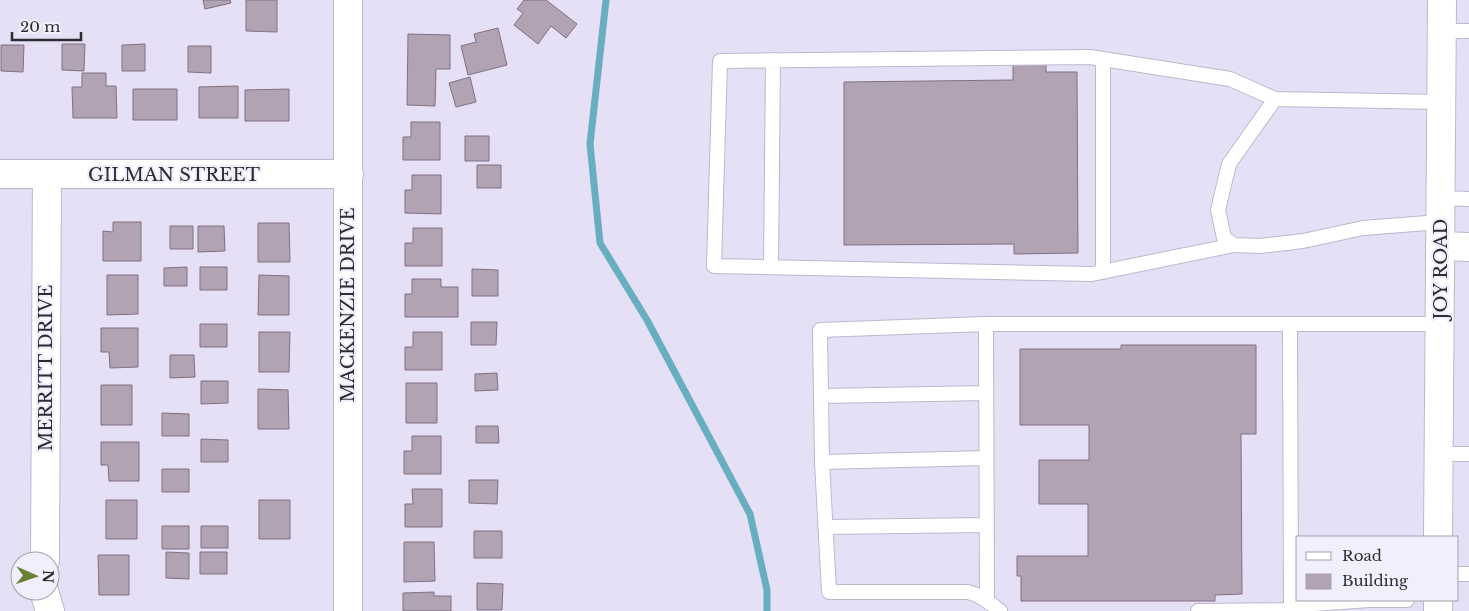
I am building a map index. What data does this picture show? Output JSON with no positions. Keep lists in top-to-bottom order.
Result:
{
  "streets": {
    "street": [
      "GILMAN STREET",
      "JOY ROAD",
      "MACKENZIE DRIVE",
      "MERRITT DRIVE"
    ]
  },
  "crossings": [
    ["GILMAN STREET", "MACKENZIE DRIVE"],
    ["GILMAN STREET", "MERRITT DRIVE"]
  ],
  "legend": ["Road", "Building"],
  "scale_bar": "20 m",
  "north": "right"
}
